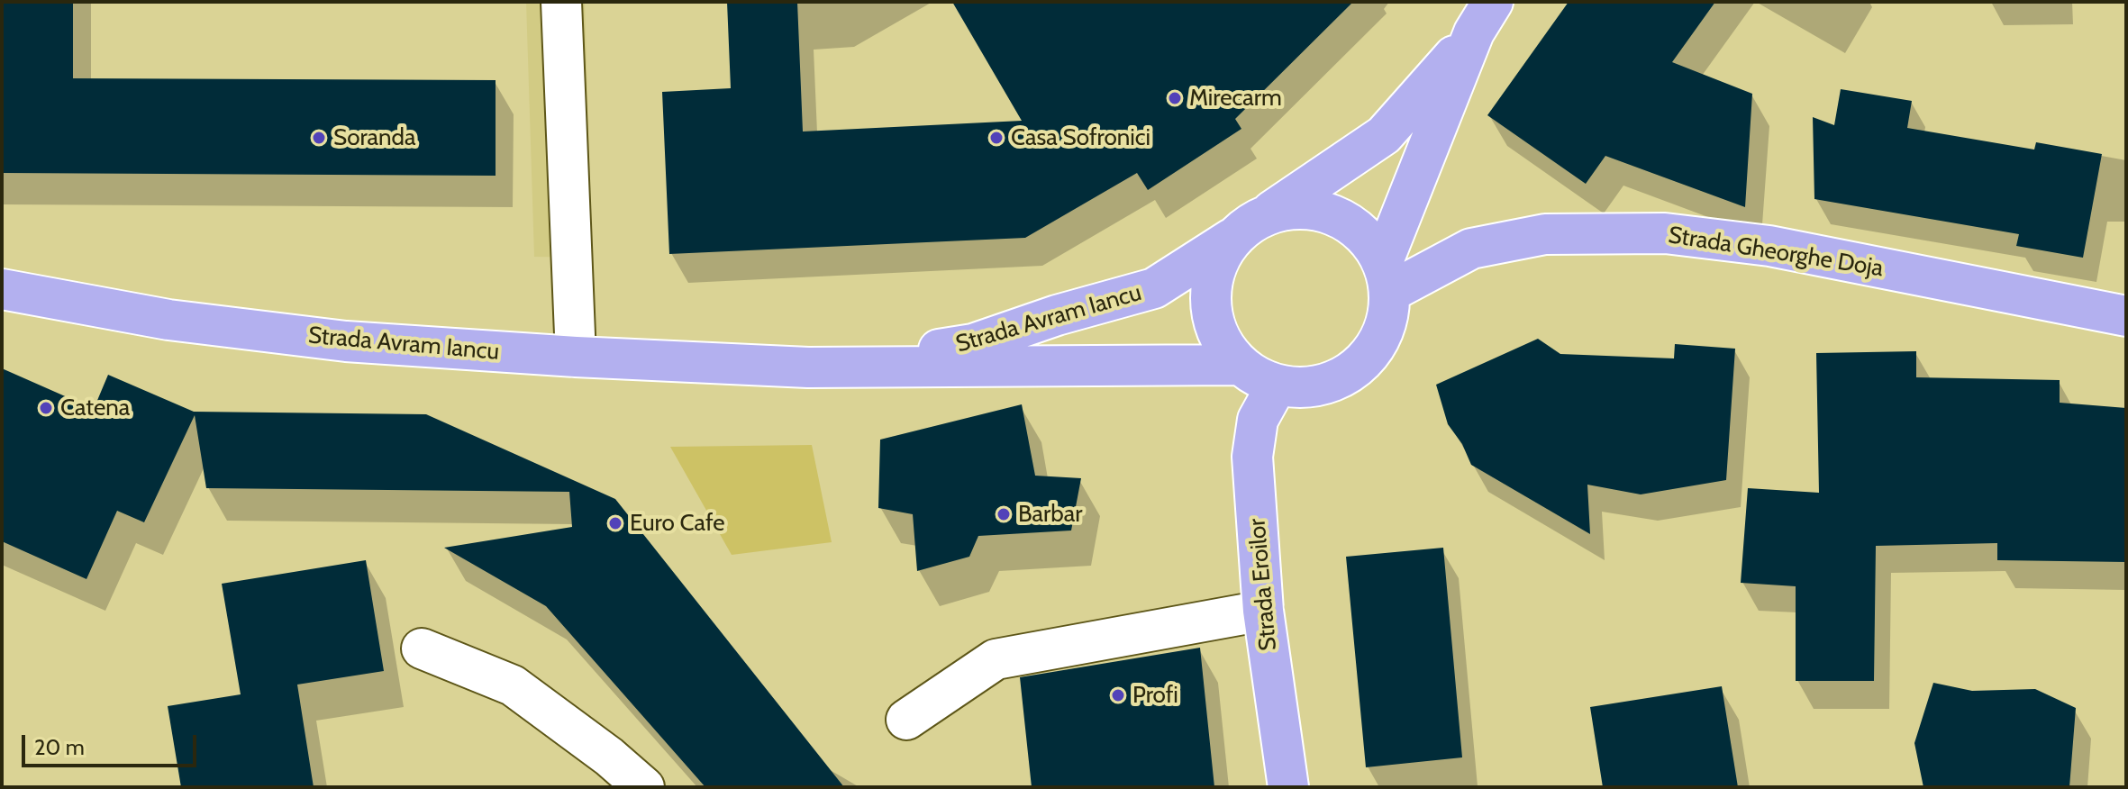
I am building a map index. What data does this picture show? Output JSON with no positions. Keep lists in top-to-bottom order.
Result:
{
  "streets": {
    "main road": ["Strada Gheorghe Doja", "Strada Avram Iancu", "Strada Eroilor"]
  },
  "crossings": [
    ["Strada Gheorghe Doja", "Strada Avram Iancu"],
    ["Strada Gheorghe Doja", "Strada Eroilor"],
    ["Strada Avram Iancu", "Strada Eroilor"]
  ],
  "places": [
    "Mirecarm",
    "Soranda",
    "Casa Sofronici",
    "Catena",
    "Barbar",
    "Euro Cafe",
    "Profi"
  ],
  "scale_bar": "20 m"
}
